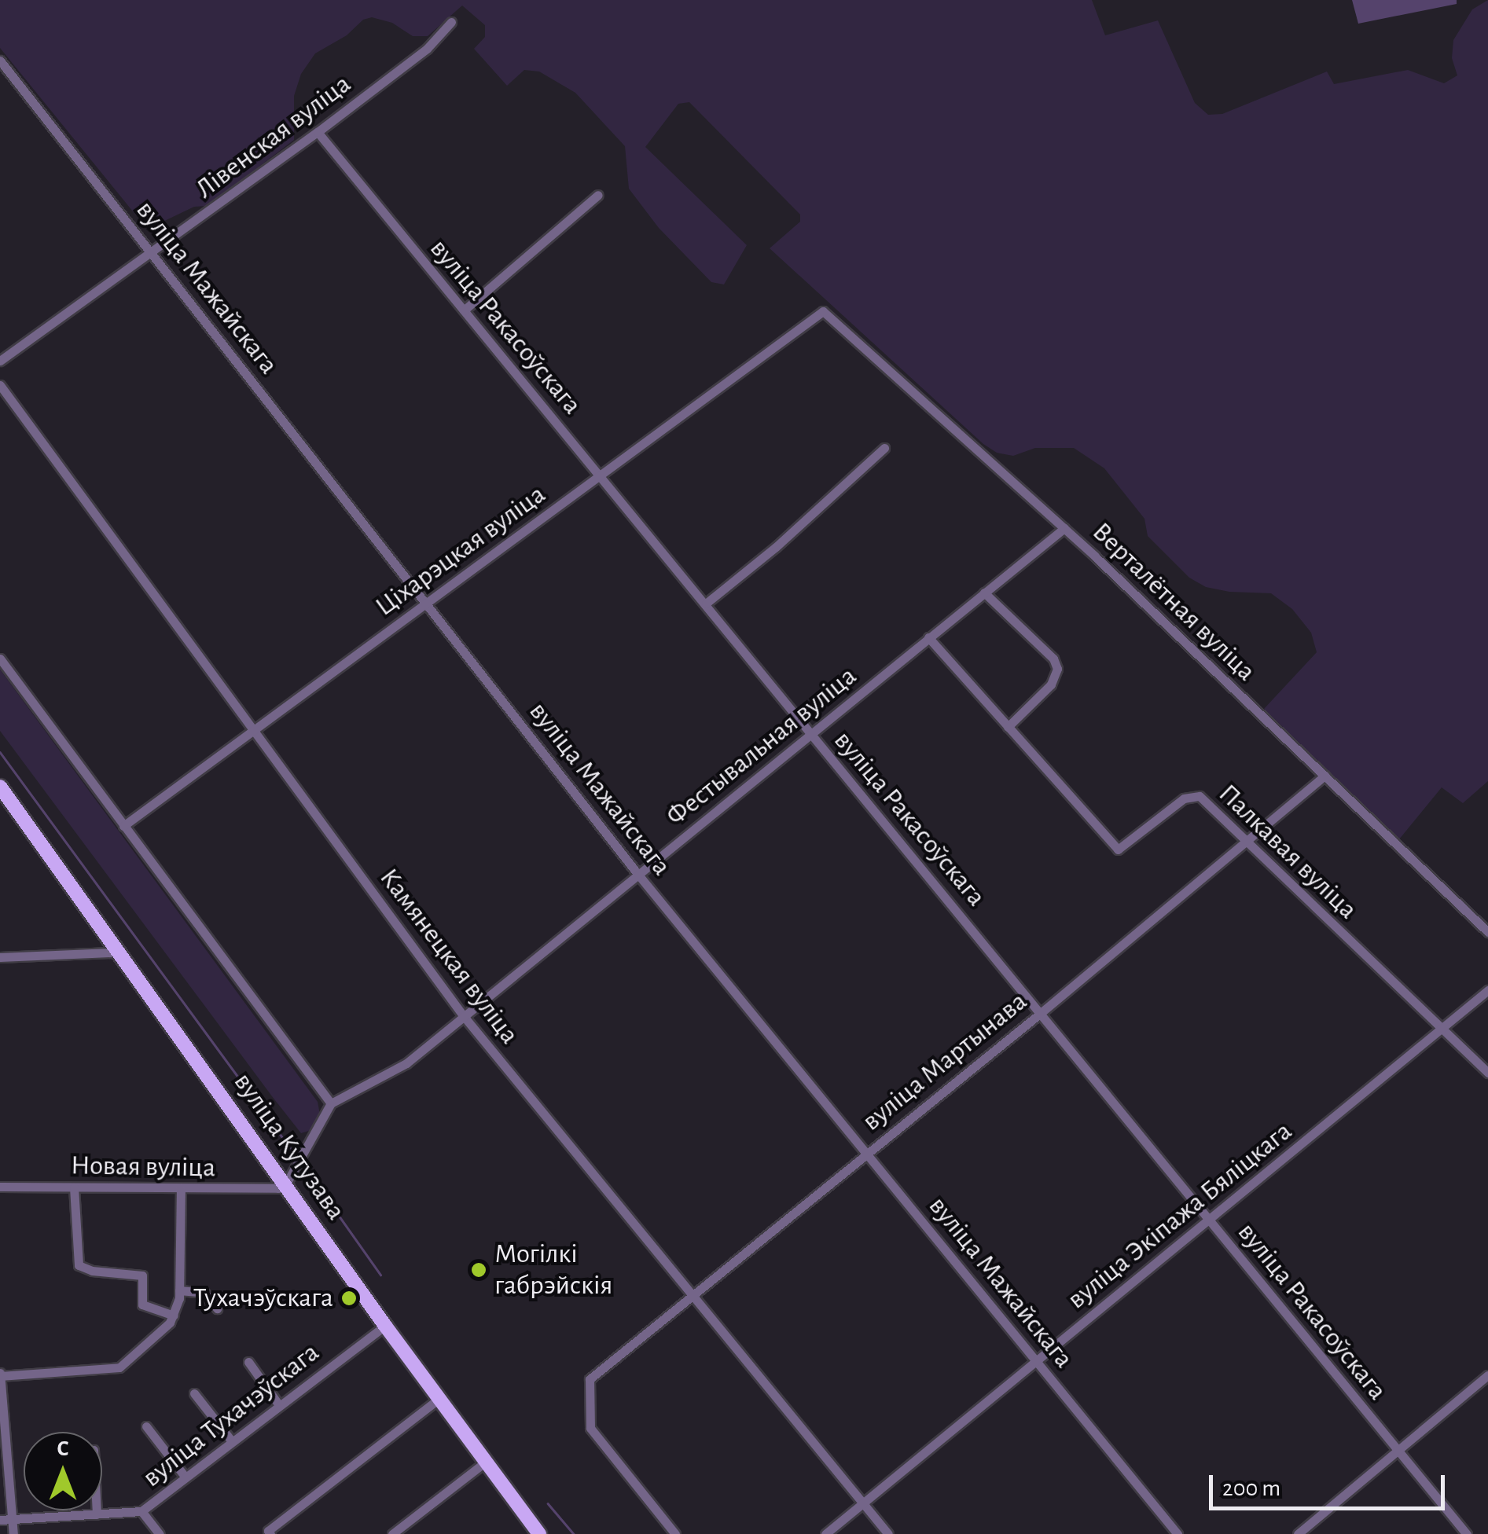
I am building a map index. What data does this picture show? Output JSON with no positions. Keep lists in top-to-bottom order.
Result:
{
  "streets": {
    "main road": ["вуліца Кутузава"],
    "street": [
      "Лівенская вуліца",
      "вуліца Мажайскага",
      "вуліца Ракасоўскага",
      "Ціхарэцкая вуліца",
      "Верталётная вуліца",
      "Фестывальная вуліца",
      "Палкавая вуліца",
      "Камянецкая вуліца",
      "вуліца Мартынава",
      "Новая вуліца",
      "вуліца Экіпажа Бяліцкага",
      "вуліца Тухачэўскага"
    ]
  },
  "crossings": [
    ["Лівенская вуліца", "вуліца Мажайскага"],
    ["Лівенская вуліца", "вуліца Ракасоўскага"],
    ["вуліца Мажайскага", "Ціхарэцкая вуліца"],
    ["вуліца Мажайскага", "Фестывальная вуліца"],
    ["вуліца Мажайскага", "вуліца Мартынава"],
    ["вуліца Мажайскага", "вуліца Экіпажа Бяліцкага"],
    ["вуліца Ракасоўскага", "Ціхарэцкая вуліца"],
    ["вуліца Ракасоўскага", "Фестывальная вуліца"],
    ["вуліца Ракасоўскага", "вуліца Мартынава"],
    ["вуліца Ракасоўскага", "вуліца Экіпажа Бяліцкага"],
    ["Ціхарэцкая вуліца", "Верталётная вуліца"],
    ["Ціхарэцкая вуліца", "Камянецкая вуліца"],
    ["Ціхарэцкая вуліца", "вуліца Кутузава"],
    ["Верталётная вуліца", "Фестывальная вуліца"],
    ["Верталётная вуліца", "вуліца Мартынава"],
    ["Фестывальная вуліца", "Палкавая вуліца"],
    ["Фестывальная вуліца", "Камянецкая вуліца"],
    ["Фестывальная вуліца", "вуліца Кутузава"],
    ["Палкавая вуліца", "вуліца Мартынава"],
    ["Палкавая вуліца", "вуліца Экіпажа Бяліцкага"],
    ["Камянецкая вуліца", "вуліца Мартынава"],
    ["Камянецкая вуліца", "вуліца Экіпажа Бяліцкага"],
    ["вуліца Кутузава", "Новая вуліца"],
    ["вуліца Кутузава", "вуліца Тухачэўскага"]
  ],
  "places": ["Могілкі габрэйскія", "Тухачэўскага"],
  "scale_bar": "200 m",
  "north": "top"
}
